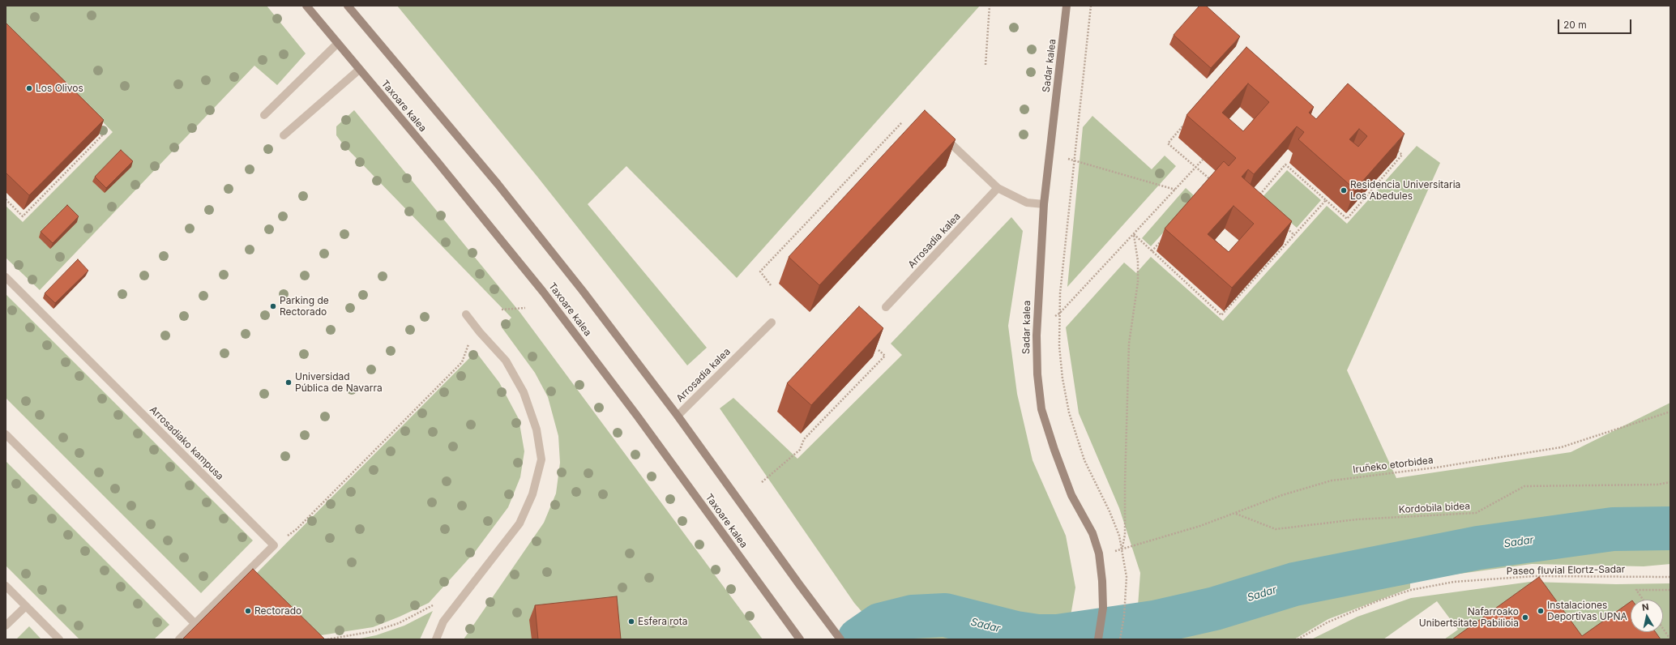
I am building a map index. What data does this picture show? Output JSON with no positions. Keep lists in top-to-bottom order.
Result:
{
  "streets": {
    "street": [
      "Sadar kalea",
      "Taxoare kalea",
      "Arrosadia kalea",
      "Arrosadiako kampusa"
    ],
    "path": ["Iruñeko etorbidea", "Kordobila bidea", "Paseo fluvial Elortz-Sadar"]
  },
  "crossings": [
    ["Iruñeko etorbidea", "Kordobila bidea"]
  ],
  "water": ["Sadar"],
  "places": [
    "Los Olivos",
    "Residencia Universitaria Los Abedules",
    "Parking de Rectorado",
    "Universidad Pública de Navarra",
    "Rectorado",
    "Instalaciones Deportivas UPNA",
    "Nafarroako Unibertsitate Pabilioia",
    "Esfera rota"
  ],
  "scale_bar": "20 m",
  "north": "top"
}
